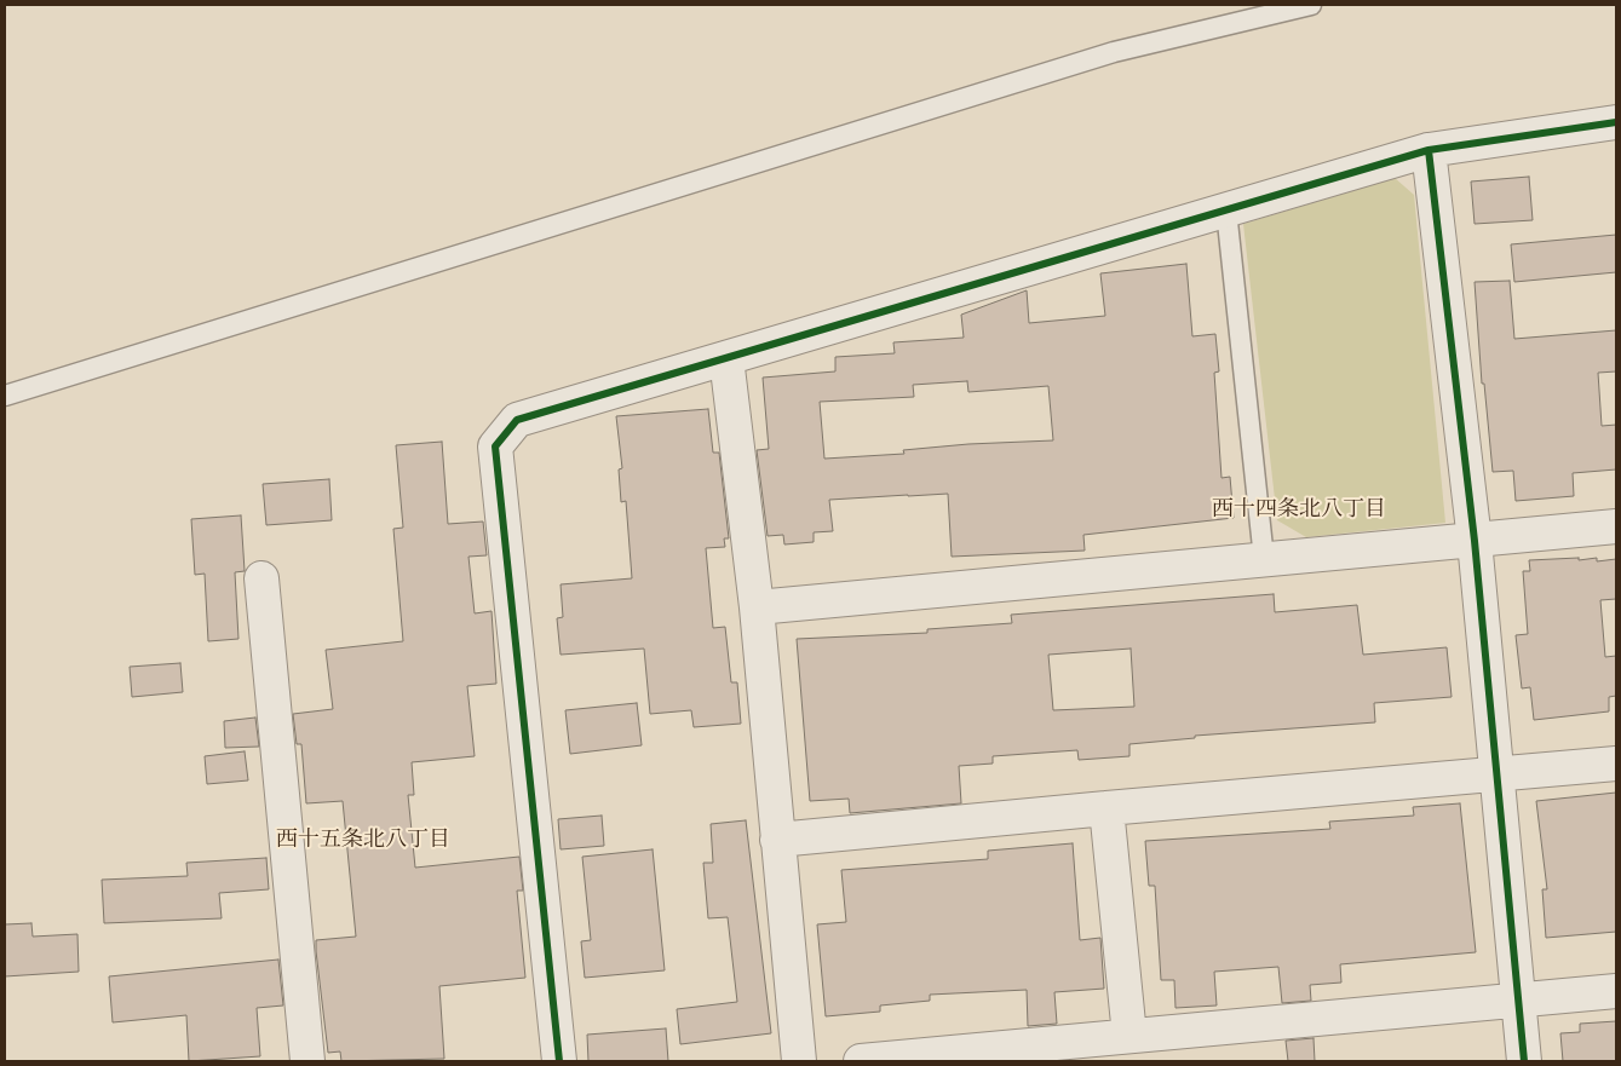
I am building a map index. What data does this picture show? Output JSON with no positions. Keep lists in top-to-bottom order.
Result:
{
  "districts": ["西十四条北八丁目", "西十五条北八丁目"]
}
